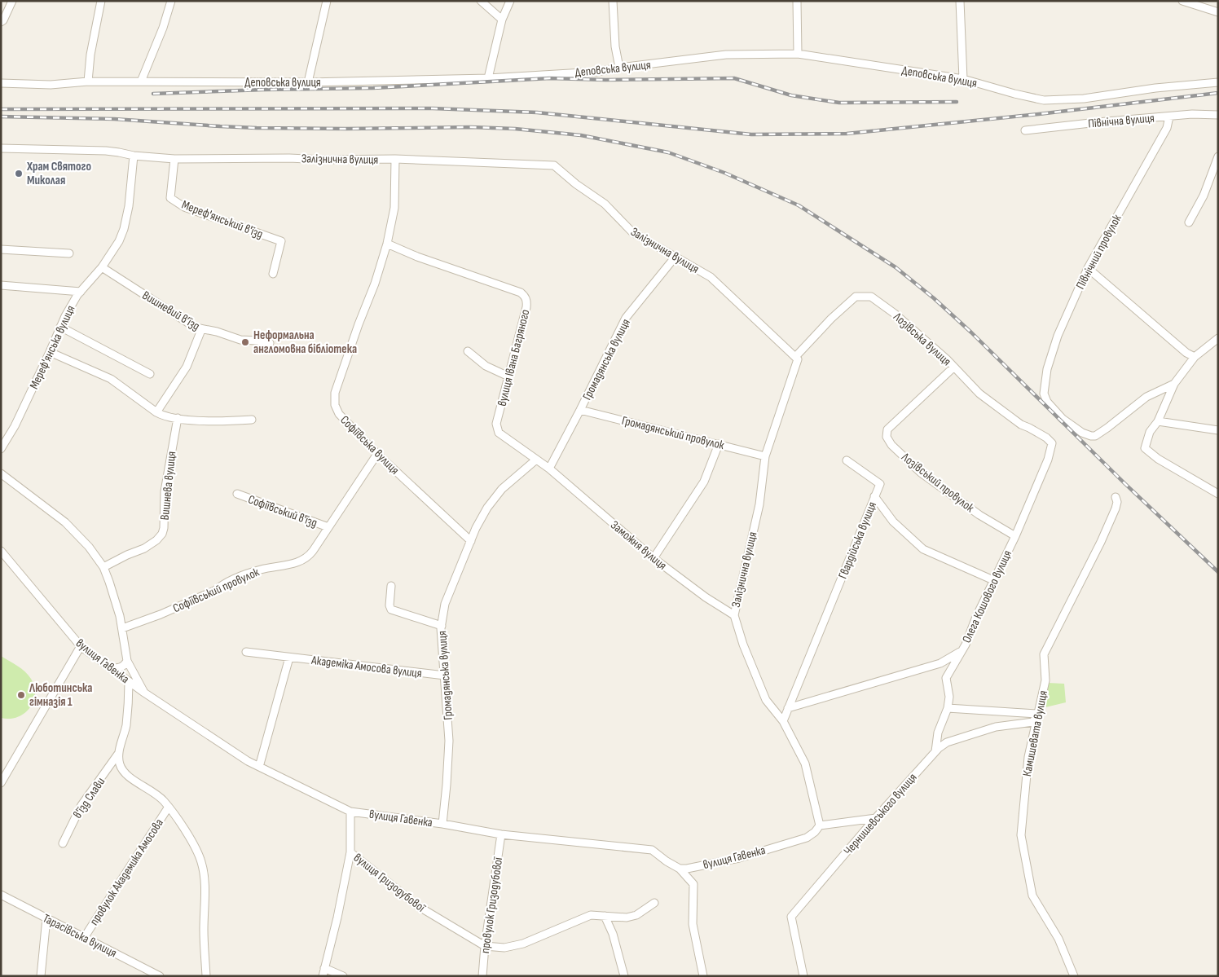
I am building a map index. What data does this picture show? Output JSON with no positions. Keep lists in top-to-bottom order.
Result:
{
  "streets": {
    "street": [
      "Деповська вулиця",
      "Північна вулиця",
      "Залізнична вулиця",
      "Мереф'янський в'їзд",
      "Північний провулок",
      "Вишневий в’їзд",
      "Лозівська вулиця",
      "Мереф'янська вулиця",
      "вулиця Івана Багряного",
      "Громадянська вулиця",
      "Громадянський провулок",
      "Софіївська вулиця",
      "Лозівський провулок",
      "Вишнева вулиця",
      "Софіївський в'їзд",
      "Гвардійська вулиця",
      "Заможня вулиця",
      "Софіївський провулок",
      "Олега Кошового вулиця",
      "вулиця Гавенка",
      "Академіка Амосова вулиця",
      "Камишевата вулиця",
      "в'їзд Слави",
      "Чернишевського вулиця",
      "провулок Академика Амосова",
      "вулиця Гризодубової",
      "провулок Гризодубової",
      "Тарасівська вулиця"
    ]
  },
  "crossings": [
    ["Північна вулиця", "Північний провулок"],
    ["Залізнична вулиця", "Мереф'янський в'їзд"],
    ["Залізнична вулиця", "Лозівська вулиця"],
    ["Залізнична вулиця", "Мереф'янська вулиця"],
    ["Залізнична вулиця", "Громадянська вулиця"],
    ["Залізнична вулиця", "Громадянський провулок"],
    ["Залізнична вулиця", "Софіївська вулиця"],
    ["Залізнична вулиця", "Заможня вулиця"],
    ["Вишневий в’їзд", "Мереф'янська вулиця"],
    ["Лозівська вулиця", "Лозівський провулок"],
    ["Лозівська вулиця", "Олега Кошового вулиця"],
    ["вулиця Івана Багряного", "Громадянська вулиця"],
    ["вулиця Івана Багряного", "Софіївська вулиця"],
    ["вулиця Івана Багряного", "Заможня вулиця"],
    ["Громадянська вулиця", "Громадянський провулок"],
    ["Громадянська вулиця", "Софіївська вулиця"],
    ["Громадянська вулиця", "Заможня вулиця"],
    ["Громадянська вулиця", "вулиця Гавенка"],
    ["Громадянська вулиця", "Академіка Амосова вулиця"],
    ["Софіївська вулиця", "Софіївський провулок"],
    ["Лозівський провулок", "Олега Кошового вулиця"],
    ["Софіївський в'їзд", "Софіївський провулок"],
    ["Гвардійська вулиця", "Олега Кошового вулиця"],
    ["Олега Кошового вулиця", "Чернишевського вулиця"],
    ["вулиця Гавенка", "провулок Гризодубової"],
    ["Камишевата вулиця", "Чернишевського вулиця"],
    ["провулок Академика Амосова", "Тарасівська вулиця"],
    ["вулиця Гризодубової", "провулок Гризодубової"]
  ],
  "places": ["Храм Святого Миколая", "Неформальна англомовна бібліотека", "Люботинська гiмназiя 1"]
}
